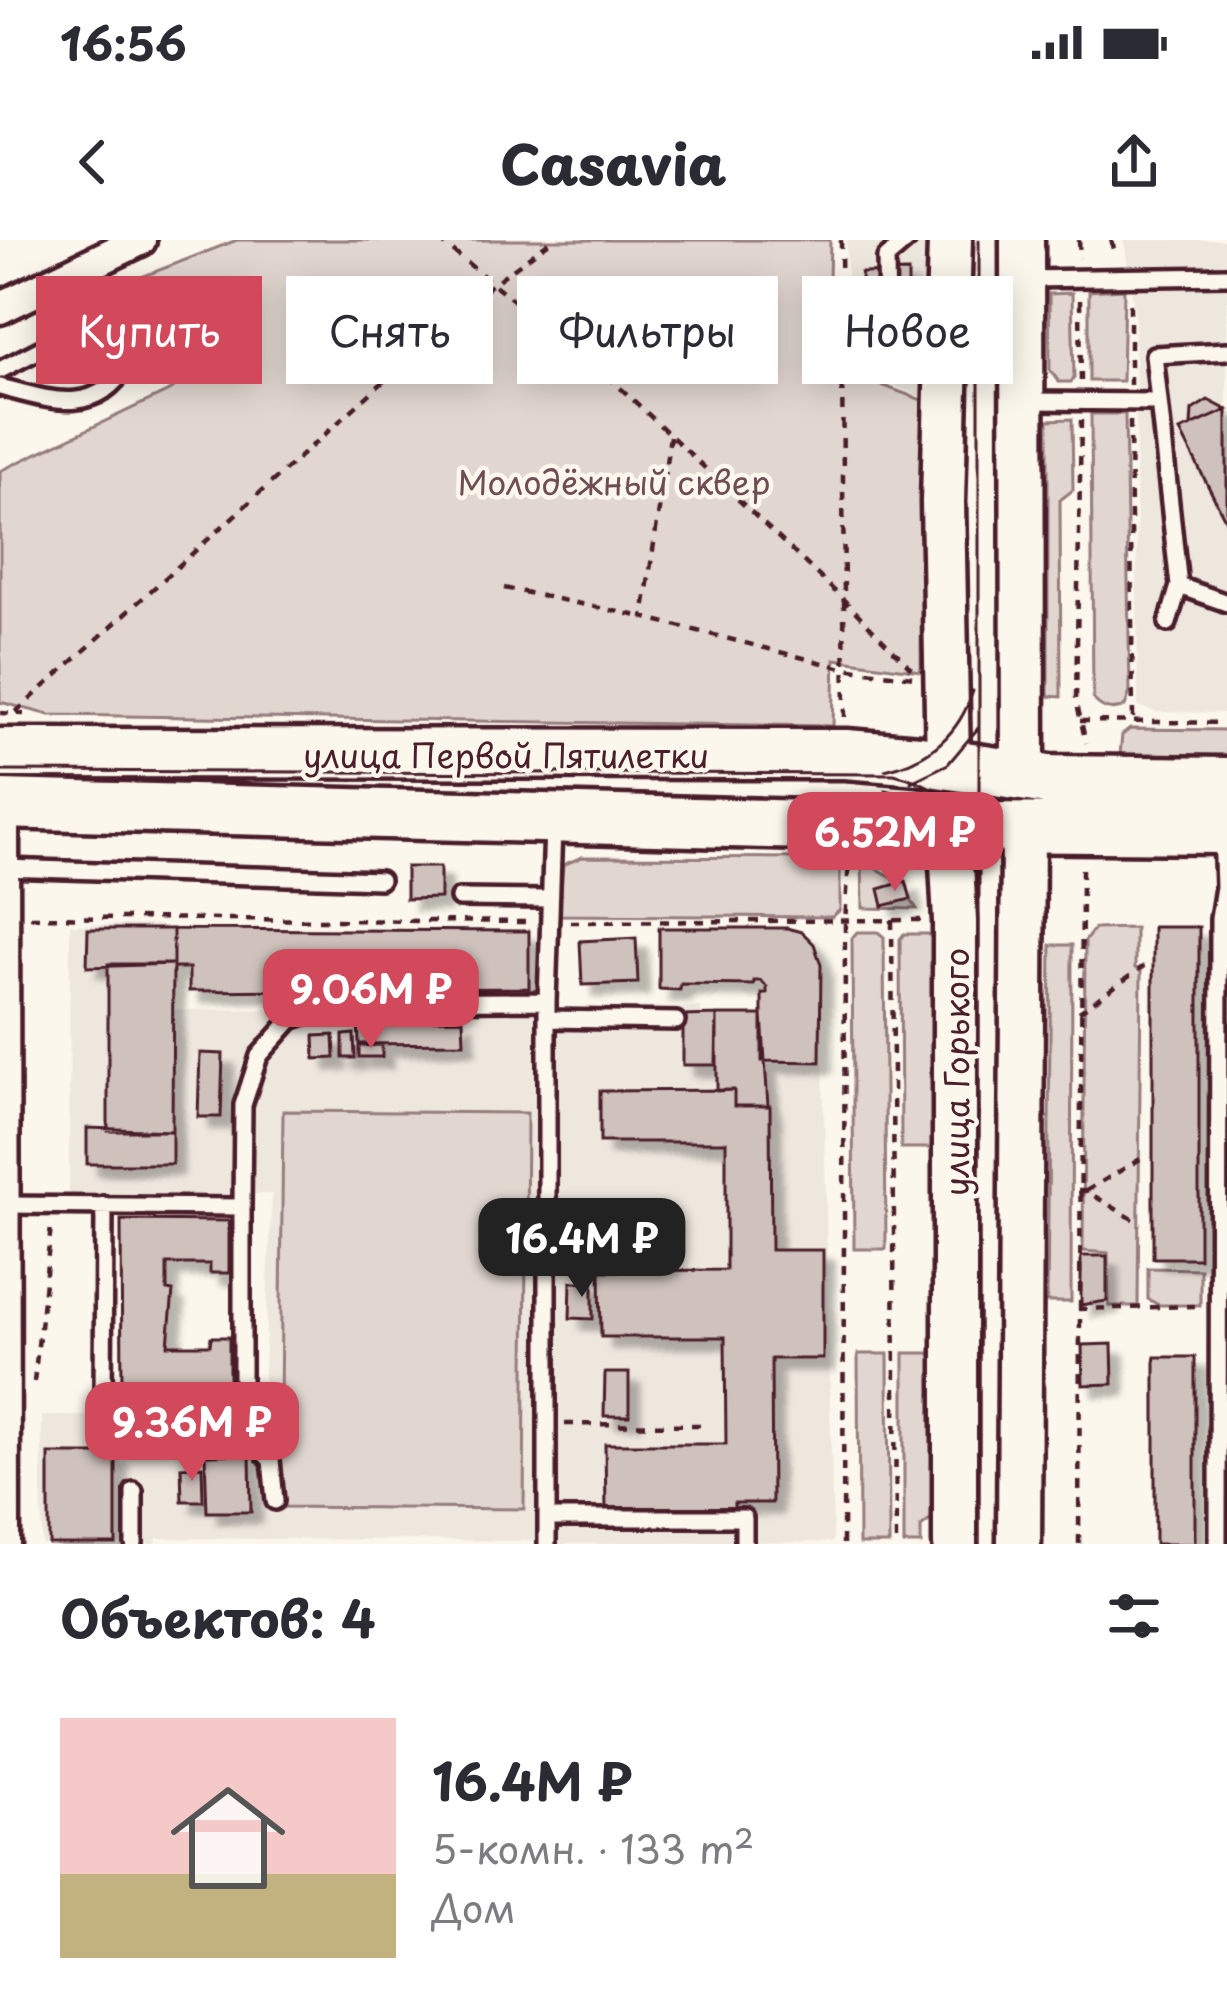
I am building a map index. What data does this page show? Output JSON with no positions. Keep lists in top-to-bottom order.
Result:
{
  "streets": {
    "main road": ["улица Первой Пятилетки", "улица Горького"]
  },
  "crossings": [
    ["улица Первой Пятилетки", "улица Горького"]
  ],
  "parks": ["Молодёжный сквер"],
  "page": {
    "status": "16:56",
    "header": "Casavia",
    "chip": [
      "Купить",
      "Снять",
      "Фильтры",
      "Новое"
    ],
    "price": [
      "6.52M ₽",
      "9.06M ₽",
      "16.4M ₽",
      "9.36M ₽"
    ],
    "heading": "Объектов: 4",
    "list": [
      {
        "name": "16.4M ₽",
        "note": "5-комн. · 133 m² · Дом"
      }
    ]
  }
}
